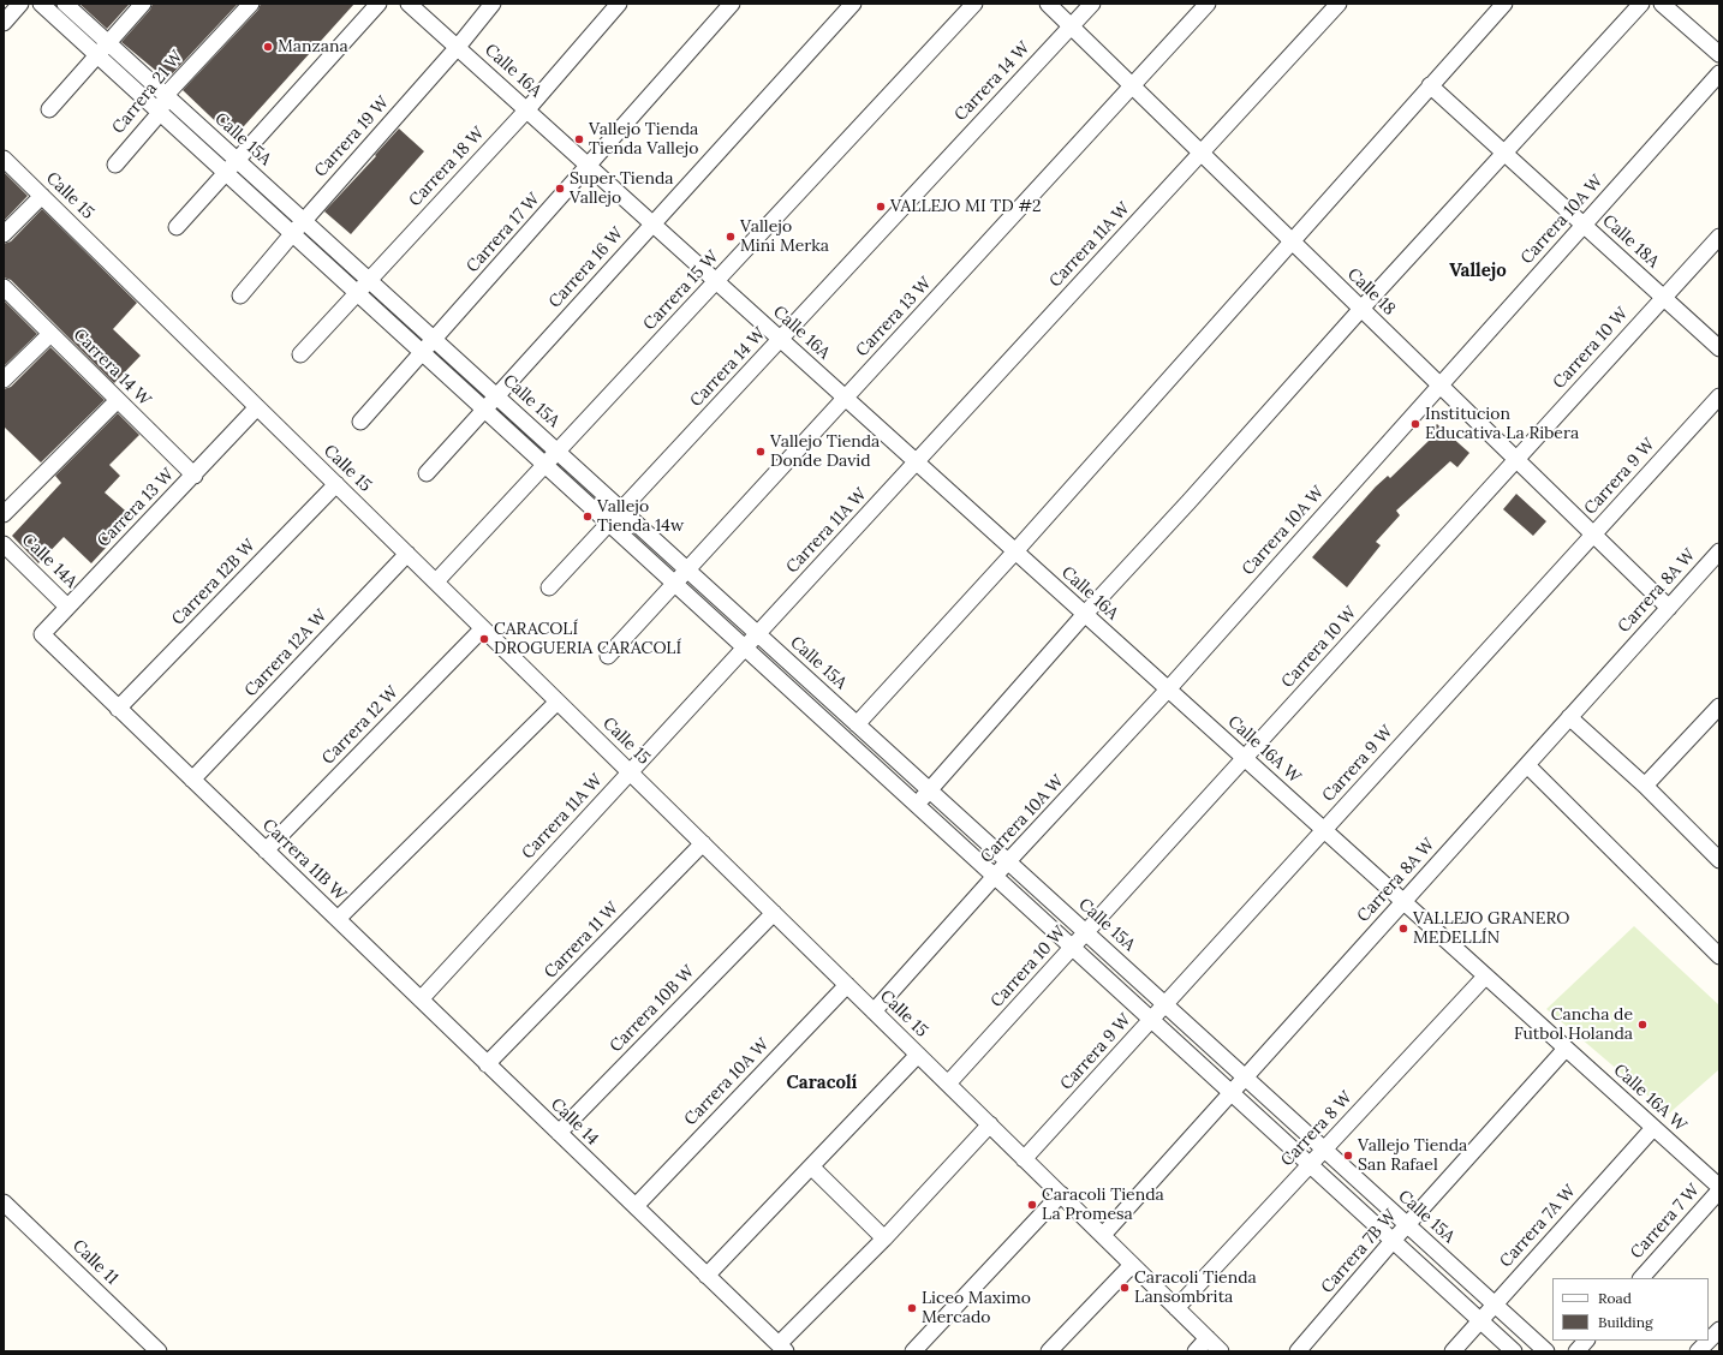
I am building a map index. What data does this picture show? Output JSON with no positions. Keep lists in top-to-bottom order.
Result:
{
  "streets": {
    "street": [
      "Calle 16A",
      "Carrera 14 W",
      "Carrera 21 W",
      "Carrera 19 W",
      "Calle 15A",
      "Carrera 18 W",
      "Calle 15",
      "Carrera 10A W",
      "Carrera 17 W",
      "Calle 18A",
      "Carrera 11A W",
      "Carrera 16 W",
      "Carrera 15 W",
      "Calle 18",
      "Carrera 13 W",
      "Carrera 10 W",
      "Carrera 9 W",
      "Calle 14A",
      "Carrera 12B W",
      "Carrera 8A W",
      "Carrera 12A W",
      "Carrera 12 W",
      "Calle 16A W",
      "Carrera 11B W",
      "Carrera 11 W",
      "Carrera 10B W",
      "Calle 14",
      "Carrera 8 W",
      "Carrera 7 W",
      "Carrera 7A W",
      "Carrera 7B W",
      "Calle 11"
    ]
  },
  "crossings": [
    ["Calle 16A", "Carrera 14 W"],
    ["Calle 16A", "Carrera 19 W"],
    ["Calle 16A", "Carrera 18 W"],
    ["Calle 16A", "Carrera 10A W"],
    ["Calle 16A", "Carrera 17 W"],
    ["Calle 16A", "Carrera 11A W"],
    ["Calle 16A", "Carrera 16 W"],
    ["Calle 16A", "Carrera 15 W"],
    ["Calle 16A", "Carrera 13 W"],
    ["Calle 16A", "Calle 16A W"],
    ["Carrera 14 W", "Calle 15A"],
    ["Carrera 14 W", "Calle 18"],
    ["Carrera 14 W", "Carrera 13 W"],
    ["Carrera 21 W", "Calle 15A"],
    ["Carrera 19 W", "Calle 15A"],
    ["Calle 15A", "Carrera 18 W"],
    ["Calle 15A", "Carrera 10A W"],
    ["Calle 15A", "Carrera 17 W"],
    ["Calle 15A", "Carrera 11A W"],
    ["Calle 15A", "Carrera 16 W"],
    ["Calle 15A", "Carrera 15 W"],
    ["Calle 15A", "Carrera 13 W"],
    ["Calle 15A", "Carrera 10 W"],
    ["Calle 15A", "Carrera 9 W"],
    ["Calle 15A", "Carrera 8A W"],
    ["Calle 15A", "Carrera 8 W"],
    ["Calle 15A", "Carrera 7A W"],
    ["Calle 15A", "Carrera 7B W"],
    ["Calle 15", "Carrera 10A W"],
    ["Calle 15", "Carrera 11A W"],
    ["Calle 15", "Carrera 15 W"],
    ["Calle 15", "Carrera 13 W"],
    ["Calle 15", "Carrera 10 W"],
    ["Calle 15", "Carrera 9 W"],
    ["Calle 15", "Carrera 12B W"],
    ["Calle 15", "Carrera 8A W"],
    ["Calle 15", "Carrera 12A W"],
    ["Calle 15", "Carrera 12 W"],
    ["Calle 15", "Carrera 11B W"],
    ["Calle 15", "Carrera 11 W"],
    ["Calle 15", "Carrera 10B W"],
    ["Calle 15", "Carrera 8 W"],
    ["Carrera 10A W", "Calle 18A"],
    ["Carrera 10A W", "Calle 18"],
    ["Carrera 10A W", "Calle 16A W"],
    ["Carrera 10A W", "Calle 14"],
    ["Calle 18A", "Carrera 10 W"],
    ["Carrera 11A W", "Calle 18"],
    ["Carrera 11A W", "Calle 14"],
    ["Calle 18", "Carrera 13 W"],
    ["Calle 18", "Carrera 10 W"],
    ["Calle 18", "Carrera 9 W"],
    ["Calle 18", "Carrera 8A W"],
    ["Carrera 13 W", "Calle 14A"],
    ["Carrera 13 W", "Carrera 11B W"],
    ["Carrera 10 W", "Calle 16A W"],
    ["Carrera 9 W", "Calle 16A W"],
    ["Carrera 12B W", "Carrera 11B W"],
    ["Carrera 8A W", "Calle 16A W"],
    ["Carrera 12A W", "Carrera 11B W"],
    ["Carrera 12 W", "Carrera 11B W"],
    ["Calle 16A W", "Carrera 8 W"],
    ["Calle 16A W", "Carrera 7 W"],
    ["Calle 16A W", "Carrera 7A W"],
    ["Calle 16A W", "Carrera 7B W"],
    ["Carrera 11B W", "Calle 14"],
    ["Carrera 11 W", "Calle 14"],
    ["Carrera 10B W", "Calle 14"]
  ],
  "districts": ["Vallejo", "Caracolí"],
  "places": [
    "Manzana",
    "Vallejo Tienda Tienda Vallejo",
    "Super Tienda Vallejo",
    "VALLEJO MI TD #2",
    "Vallejo Mini Merka",
    "Institucion Educativa La Ribera",
    "Vallejo Tienda Donde David",
    "Vallejo Tienda 14w",
    "CARACOLÍ DROGUERIA CARACOLÍ",
    "VALLEJO GRANERO MEDELLÍN",
    "Cancha de Futbol Holanda",
    "Vallejo Tienda San Rafael",
    "Caracoli Tienda La Promesa",
    "Caracoli Tienda Lansombrita",
    "Liceo Maximo Mercado"
  ],
  "legend": ["Road", "Building"]
}
